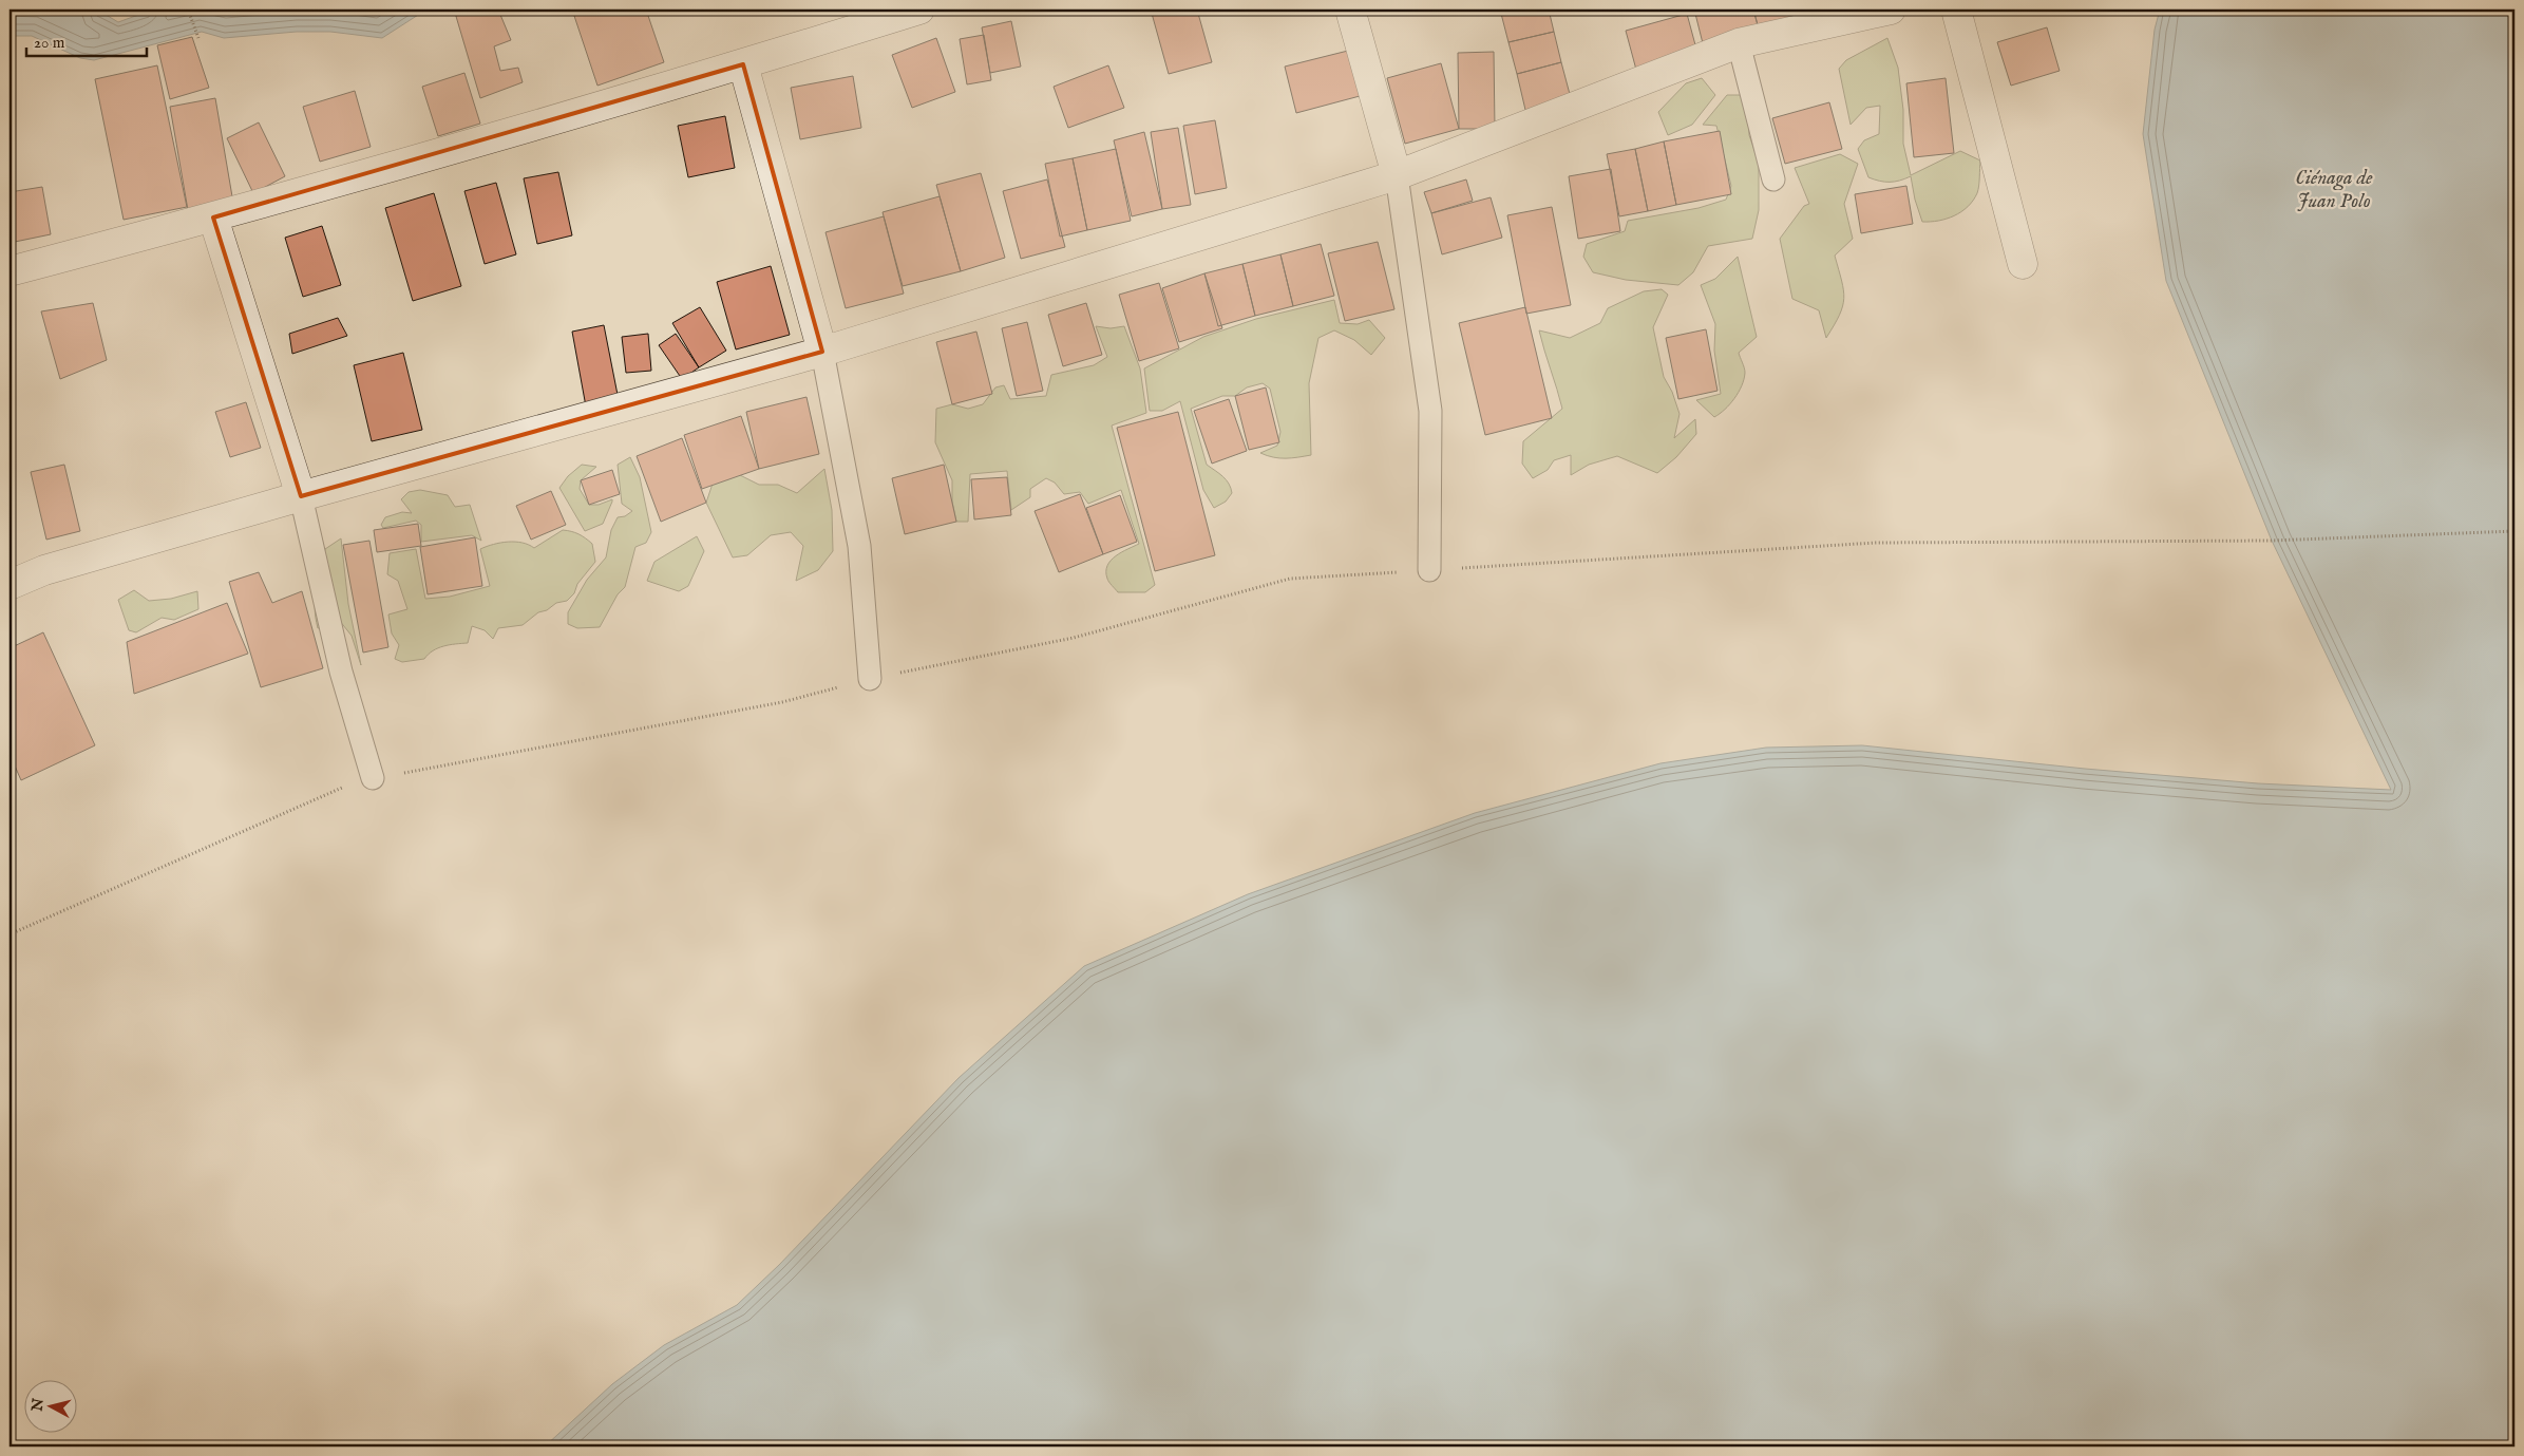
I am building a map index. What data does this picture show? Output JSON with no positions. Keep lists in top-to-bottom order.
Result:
{
  "water": ["Ciénaga de Juan Polo"],
  "scale_bar": "20 m",
  "north": "left"
}
